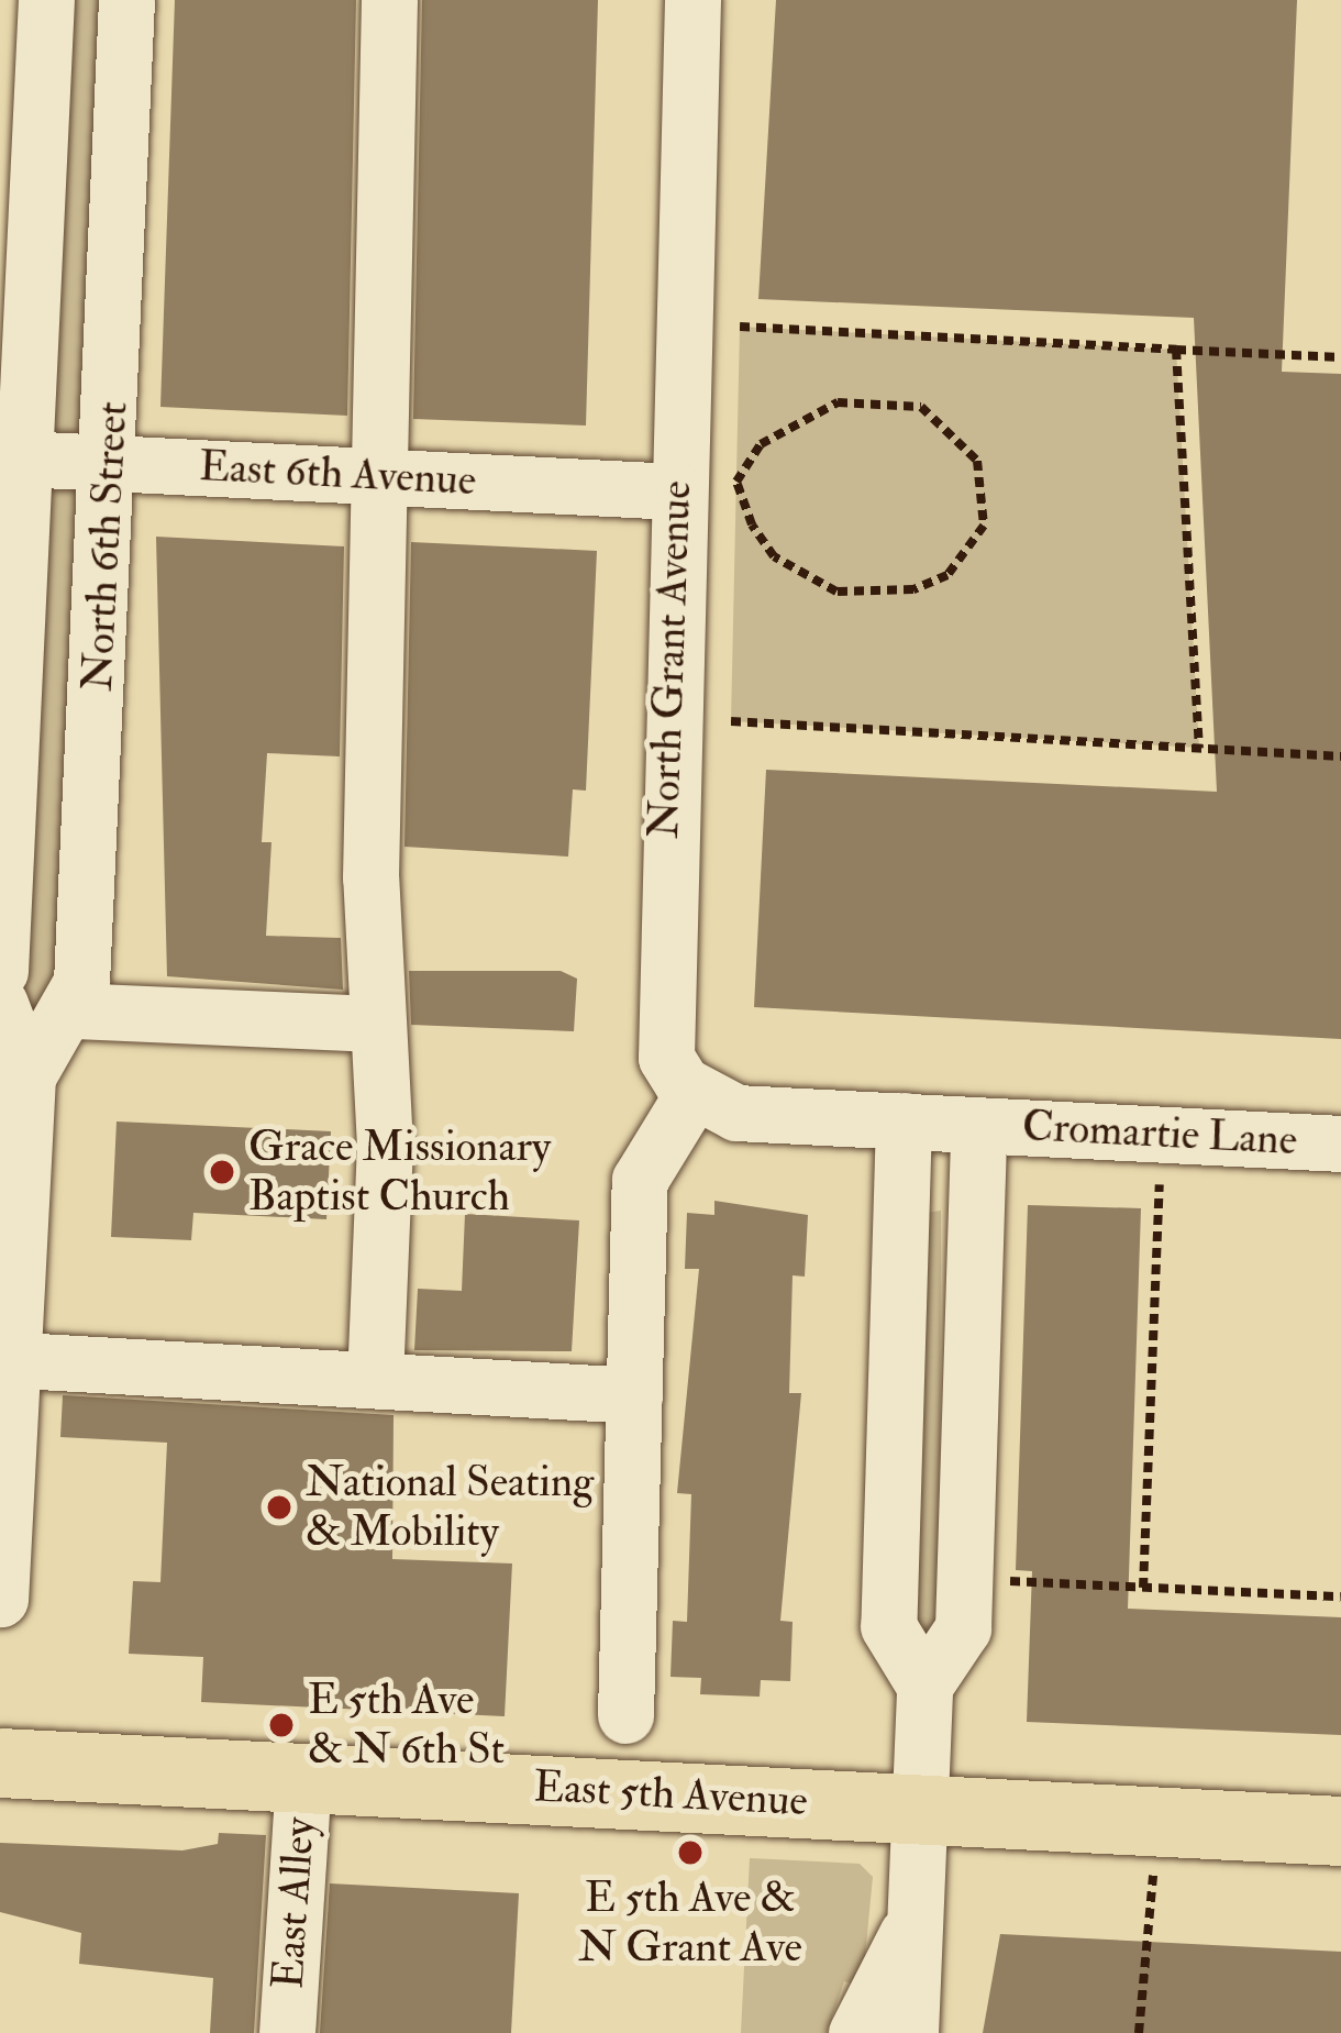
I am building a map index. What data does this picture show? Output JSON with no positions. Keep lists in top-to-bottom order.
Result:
{
  "streets": {
    "main road": ["East 5th Avenue"],
    "street": [
      "East 6th Avenue",
      "North 6th Street",
      "North Grant Avenue",
      "Cromartie Lane",
      "East Alley"
    ]
  },
  "crossings": [
    ["East 6th Avenue", "North 6th Street"],
    ["East 6th Avenue", "North Grant Avenue"],
    ["East 5th Avenue", "East Alley"]
  ],
  "places": [
    "Grace Missionary Baptist Church",
    "National Seating & Mobility",
    "E 5th Ave & N 6th St",
    "E 5th Ave & N Grant Ave"
  ]
}
